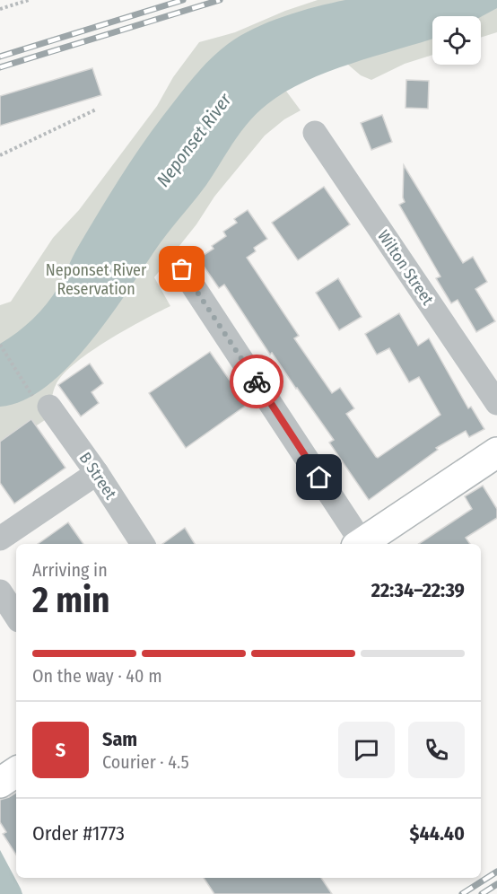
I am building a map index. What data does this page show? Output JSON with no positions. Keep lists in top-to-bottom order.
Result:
{
  "streets": {
    "street": ["Wilton Street", "B Street"]
  },
  "water": ["Neponset River"],
  "parks": ["Neponset River Reservation"],
  "page": {
    "heading": ["2 min", "Arriving in", "22:34–22:39"],
    "panel": [
      "Sam",
      "Courier · 4.5",
      "Order #1773",
      "$44.40"
    ],
    "bar": "On the way · 40 m",
    "round": "S"
  }
}
